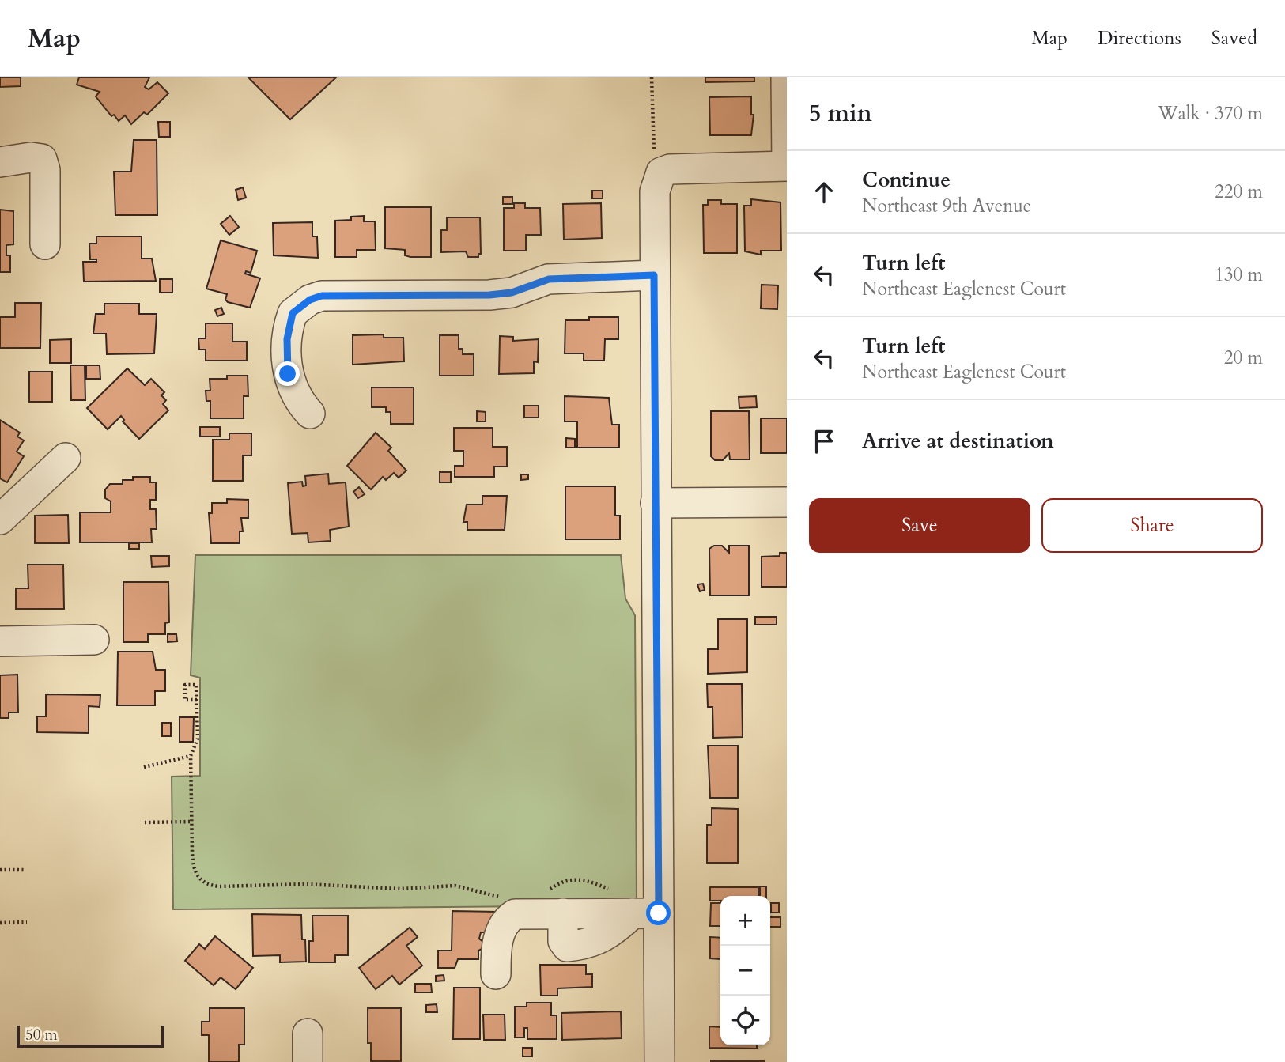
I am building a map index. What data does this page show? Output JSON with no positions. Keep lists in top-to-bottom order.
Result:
{
  "scale_bar": "50 m",
  "page": {
    "header": "Map",
    "nav": ["Map", "Directions", "Saved"],
    "heading": ["5 min", "Walk · 370 m"],
    "list": [
      ["Continue", "Northeast 9th Avenue", "220 m"],
      ["Turn left", "Northeast Eaglenest Court", "130 m"],
      ["Turn left", "Northeast Eaglenest Court", "20 m"],
      "Arrive at destination"
    ],
    "buttons": ["Save", "Share"],
    "map_buttons": ["+", "−"],
    "scale": "50 m"
  }
}
